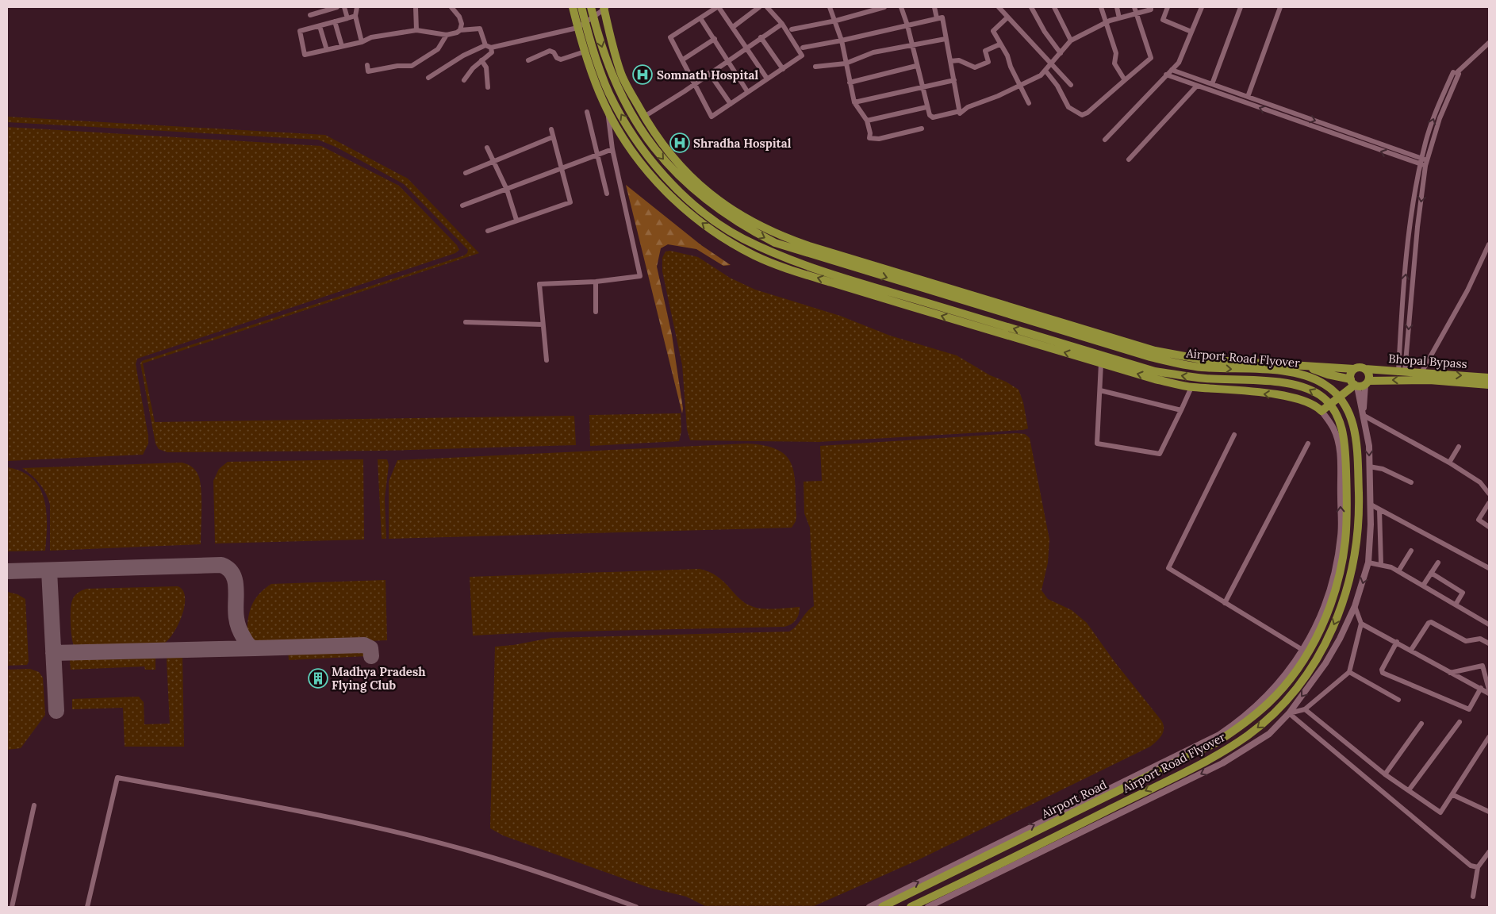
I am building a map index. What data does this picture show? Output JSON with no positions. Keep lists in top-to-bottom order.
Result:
{
  "streets": {
    "main road": ["Airport Road Flyover", "Bhopal Bypass", "Airport Road"]
  },
  "crossings": [
    ["Airport Road Flyover", "Bhopal Bypass"],
    ["Airport Road Flyover", "Airport Road"]
  ],
  "places": {
    "hospital": ["Somnath Hospital", "Shradha Hospital"],
    "building": ["Madhya Pradesh Flying Club"]
  }
}
